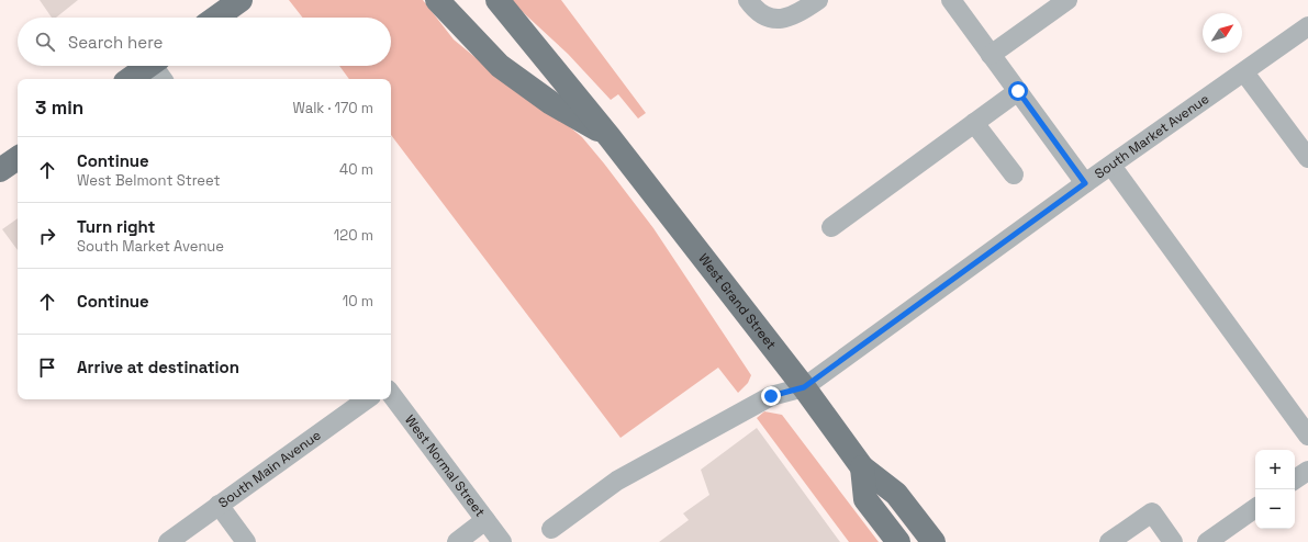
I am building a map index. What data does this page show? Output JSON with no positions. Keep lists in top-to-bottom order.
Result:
{
  "streets": {
    "main road": ["West Grand Street"],
    "street": ["South Market Avenue", "West Normal Street", "South Main Avenue"]
  },
  "crossings": [
    ["South Market Avenue", "West Grand Street"]
  ],
  "north": "top right",
  "page": {
    "search": "Search here",
    "heading": ["3 min", "Walk · 170 m"],
    "list": [
      ["Continue", "West Belmont Street", "40 m"],
      ["Turn right", "South Market Avenue", "120 m"],
      ["Continue", "10 m"],
      "Arrive at destination"
    ],
    "map_buttons": ["+", "−"]
  }
}
